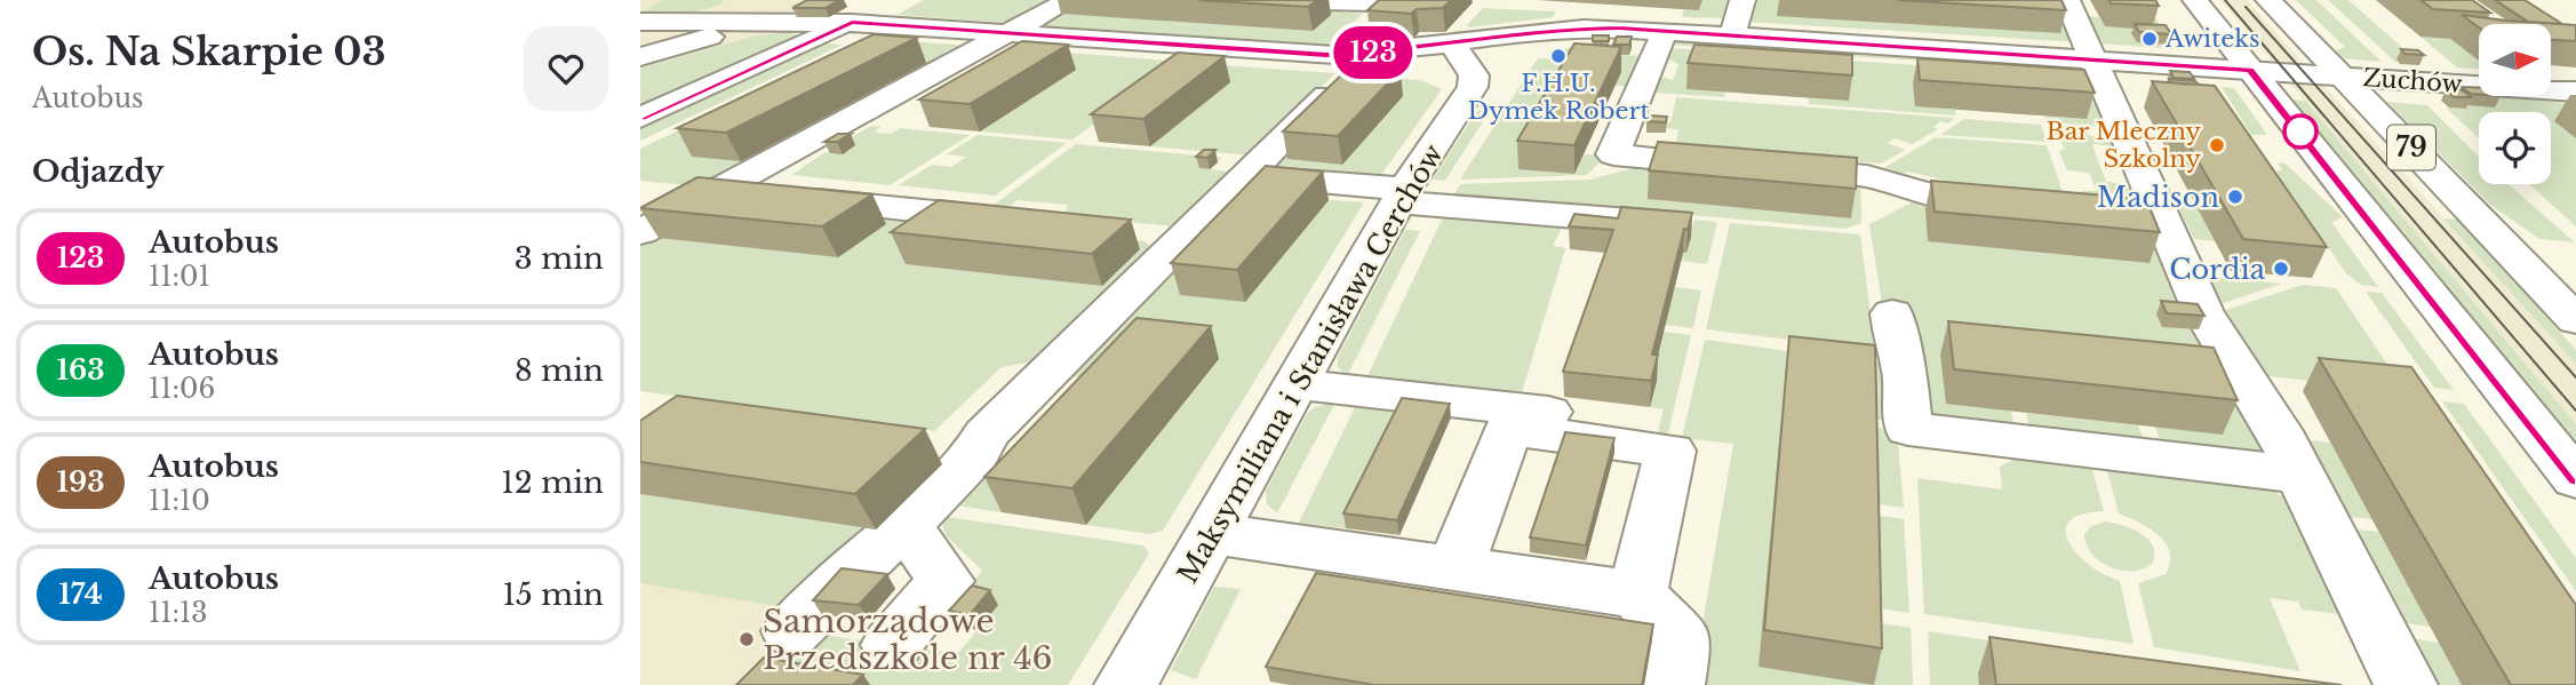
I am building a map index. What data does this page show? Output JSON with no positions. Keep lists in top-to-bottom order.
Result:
{
  "streets": {
    "street": ["Zuchów", "79", "Maksymiliana i Stanisława Cerchów"]
  },
  "crossings": [
    ["Zuchów", "79"],
    ["Zuchów", "Maksymiliana i Stanisława Cerchów"]
  ],
  "places": [
    "Awiteks",
    "F.H.U. Dymek Robert",
    "Bar Mleczny Szkolny",
    "Madison",
    "Cordia",
    "Samorządowe Przedszkole nr 46"
  ],
  "lines": ["bus line 123"],
  "north": "right",
  "page": {
    "heading": [
      ["Os. Na Skarpie 03", "Autobus"],
      "Odjazdy"
    ],
    "on_map": "123",
    "list": [
      {
        "mark": "123",
        "name": "Autobus",
        "note": "11:01",
        "value": "3 min"
      },
      {
        "mark": "163",
        "name": "Autobus",
        "note": "11:06",
        "value": "8 min"
      },
      {
        "mark": "193",
        "name": "Autobus",
        "note": "11:10",
        "value": "12 min"
      },
      {
        "mark": "174",
        "name": "Autobus",
        "note": "11:13",
        "value": "15 min"
      }
    ]
  }
}
